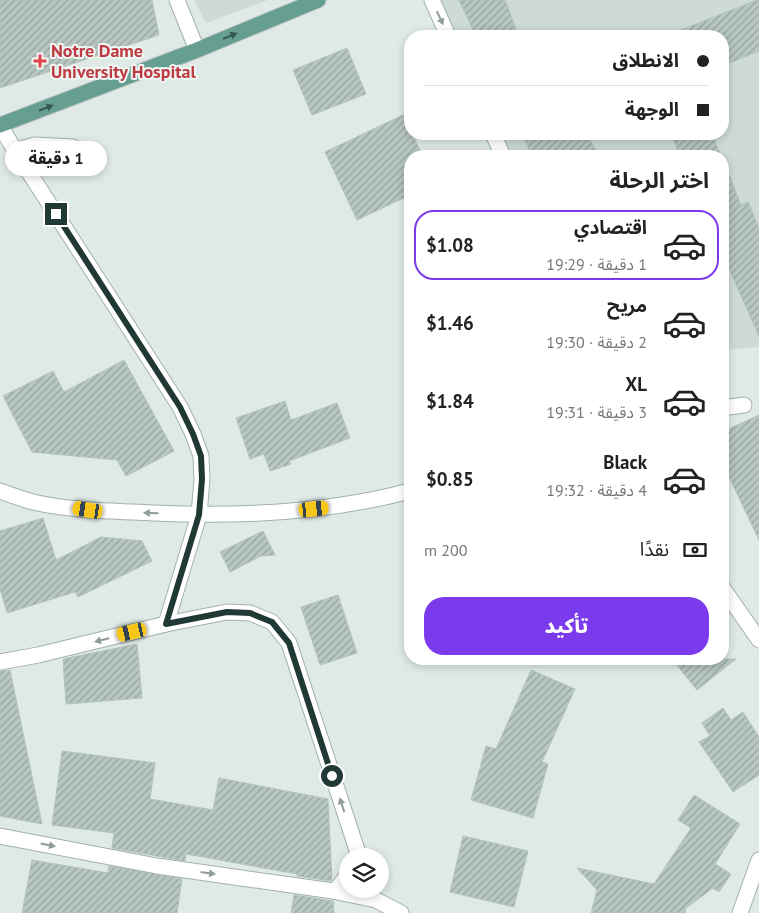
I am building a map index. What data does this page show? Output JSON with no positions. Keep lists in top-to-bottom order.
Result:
{
  "places": {
    "health": ["Notre Dame University Hospital"]
  },
  "page": {
    "banner": ["الانطلاق", "الوجهة"],
    "bubble": "1 دقيقة",
    "heading": "اختر الرحلة",
    "list": [
      {
        "name": "اقتصادي",
        "note": "1 دقيقة · 19:29",
        "value": "$1.08"
      },
      {
        "name": "مريح",
        "note": "2 دقيقة · 19:30",
        "value": "$1.46"
      },
      {
        "name": "XL",
        "note": "3 دقيقة · 19:31",
        "value": "$1.84"
      },
      {
        "name": "Black",
        "note": "4 دقيقة · 19:32",
        "value": "$0.85"
      }
    ],
    "pay": ["نقدًا", "200 m"],
    "buttons": "تأكيد"
  }
}
